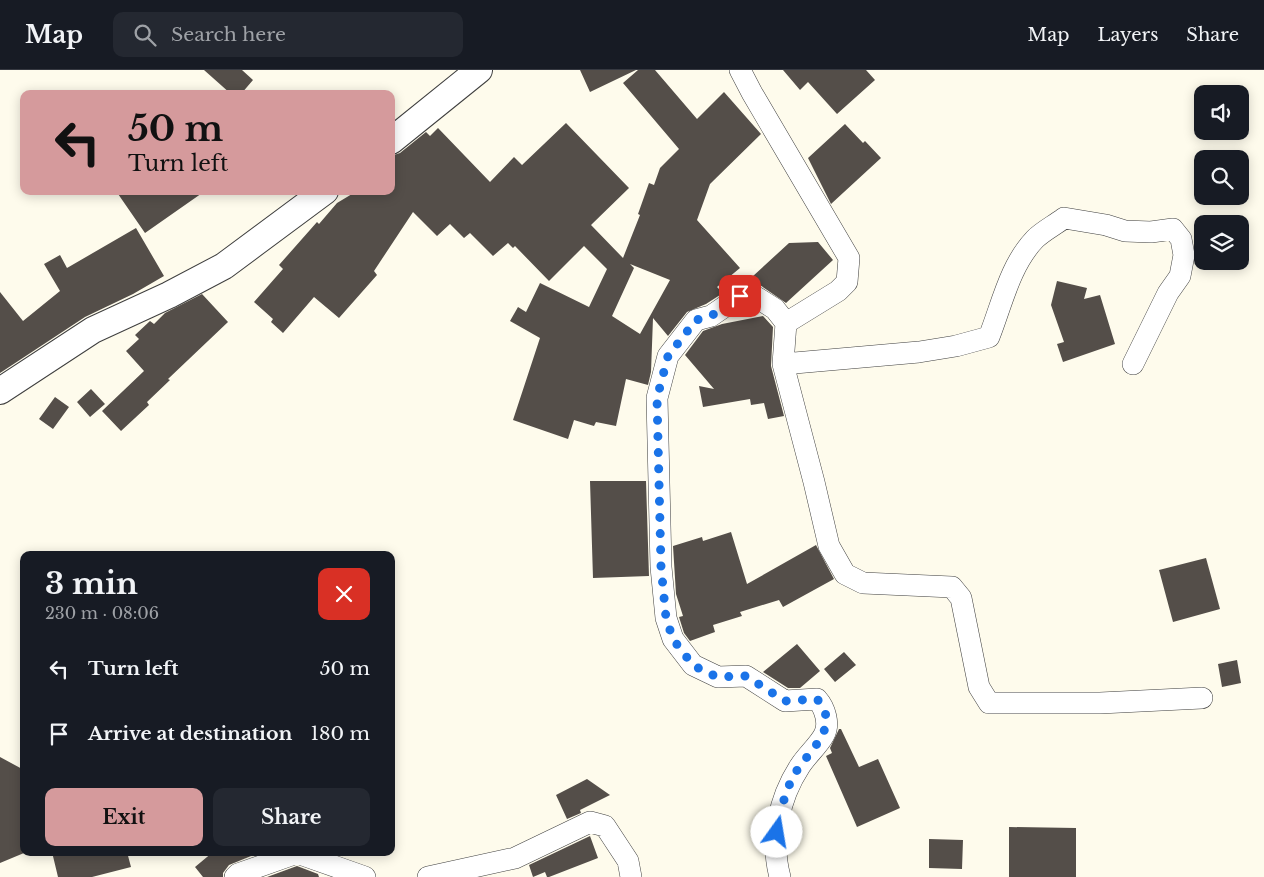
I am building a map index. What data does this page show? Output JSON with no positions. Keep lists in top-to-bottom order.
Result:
{
  "page": {
    "header": "Map",
    "search": "Search here",
    "nav": ["Map", "Layers", "Share"],
    "turn": ["50 m", "Turn left"],
    "heading": ["3 min", "230 m · 08:06"],
    "list": [
      {
        "name": "Turn left",
        "value": "50 m"
      },
      {
        "name": "Arrive at destination",
        "value": "180 m"
      }
    ],
    "buttons": ["Exit", "Share"]
  }
}
